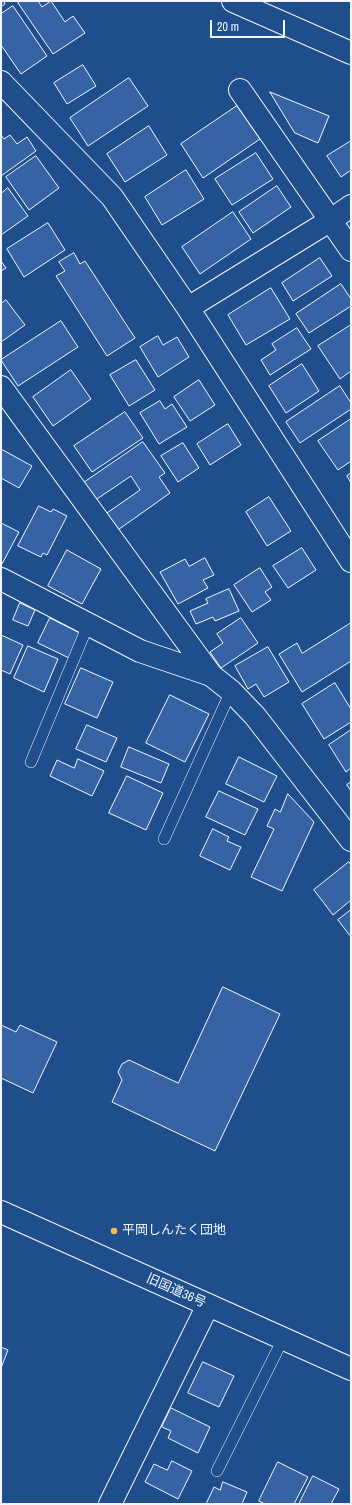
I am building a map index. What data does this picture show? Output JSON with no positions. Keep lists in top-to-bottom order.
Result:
{
  "streets": {
    "main road": ["旧国道36号"]
  },
  "places": ["平岡しんたく団地"],
  "scale_bar": "20 m"
}
